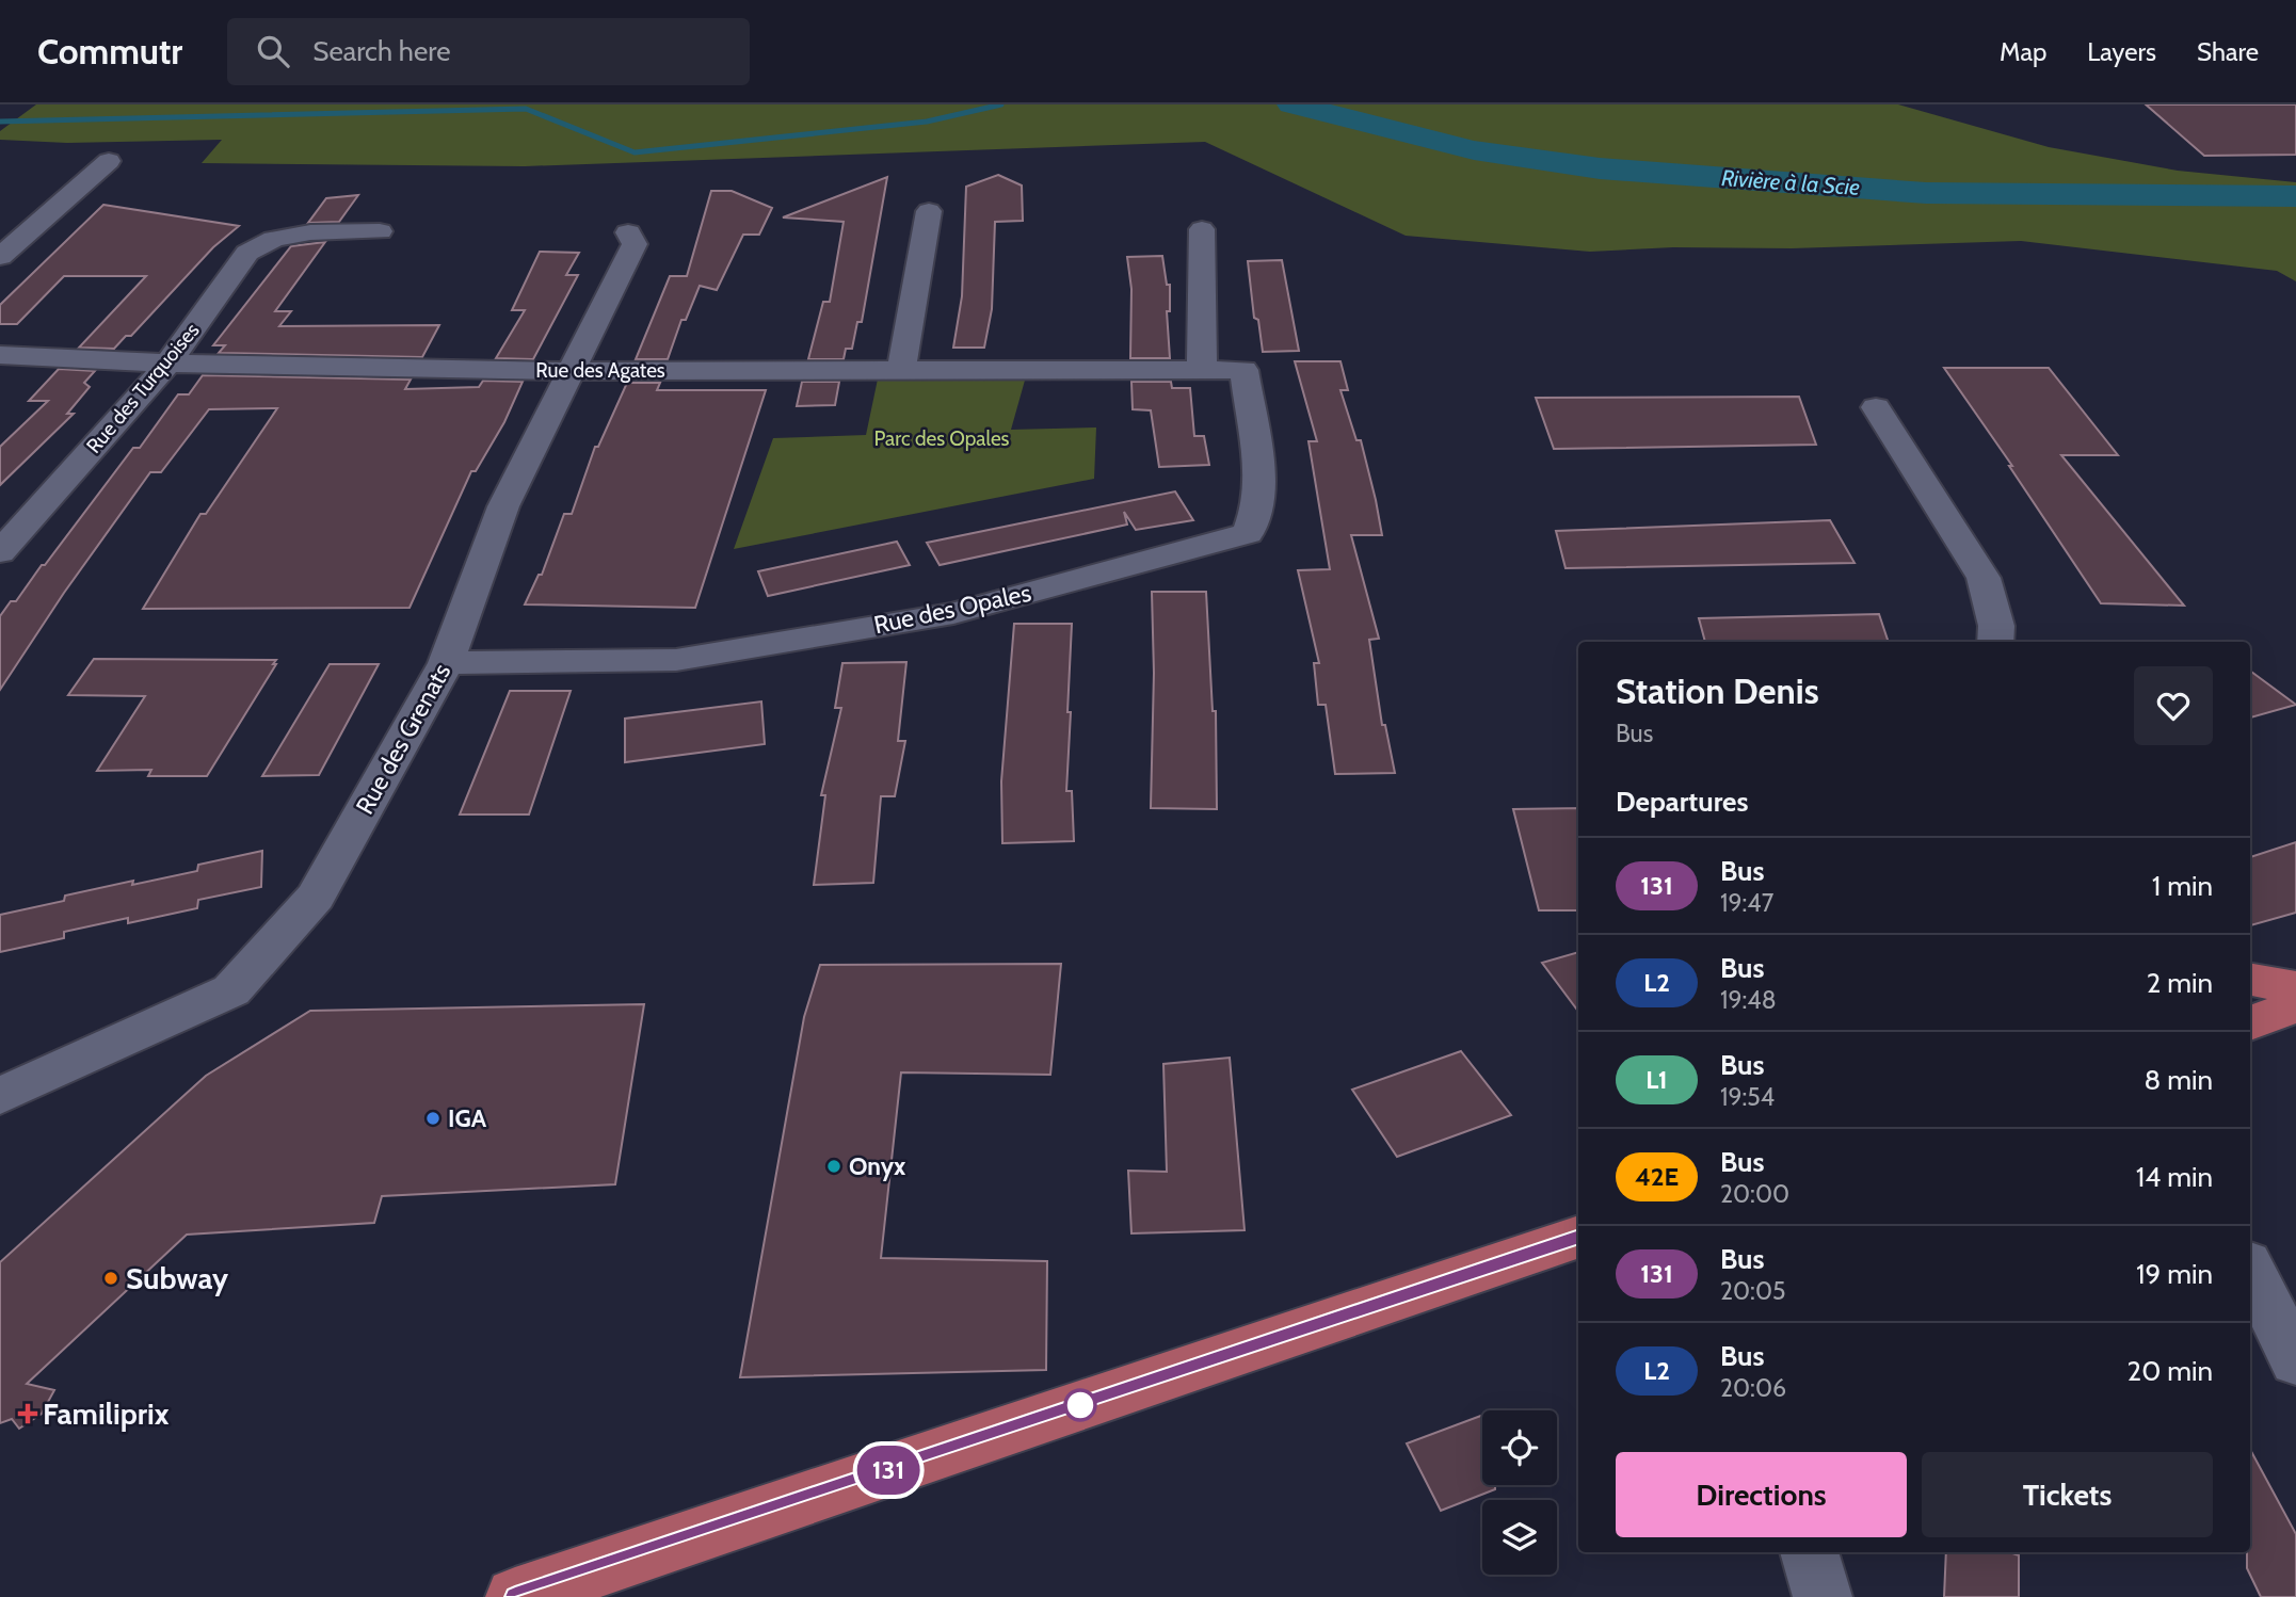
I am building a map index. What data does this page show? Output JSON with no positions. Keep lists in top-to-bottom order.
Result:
{
  "streets": {
    "street": [
      "Rue des Agates",
      "Rue des Turquoises",
      "Rue des Opales",
      "Rue des Grenats"
    ]
  },
  "crossings": [
    ["Rue des Agates", "Rue des Turquoises"],
    ["Rue des Agates", "Rue des Opales"],
    ["Rue des Agates", "Rue des Grenats"],
    ["Rue des Opales", "Rue des Grenats"]
  ],
  "water": ["Rivière à la Scie"],
  "parks": ["Parc des Opales"],
  "places": {
    "other": ["IGA", "Onyx", "Subway"],
    "health": ["Familiprix"]
  },
  "lines": ["bus line 131"],
  "page": {
    "header": "Commutr",
    "search": "Search here",
    "nav": ["Map", "Layers", "Share"],
    "on_map": "131",
    "heading": [
      ["Station Denis", "Bus"],
      "Departures"
    ],
    "list": [
      {
        "mark": "131",
        "name": "Bus",
        "note": "19:47",
        "value": "1 min"
      },
      {
        "mark": "L2",
        "name": "Bus",
        "note": "19:48",
        "value": "2 min"
      },
      {
        "mark": "L1",
        "name": "Bus",
        "note": "19:54",
        "value": "8 min"
      },
      {
        "mark": "42E",
        "name": "Bus",
        "note": "20:00",
        "value": "14 min"
      },
      {
        "mark": "131",
        "name": "Bus",
        "note": "20:05",
        "value": "19 min"
      },
      {
        "mark": "L2",
        "name": "Bus",
        "note": "20:06",
        "value": "20 min"
      }
    ],
    "buttons": ["Directions", "Tickets"]
  }
}
